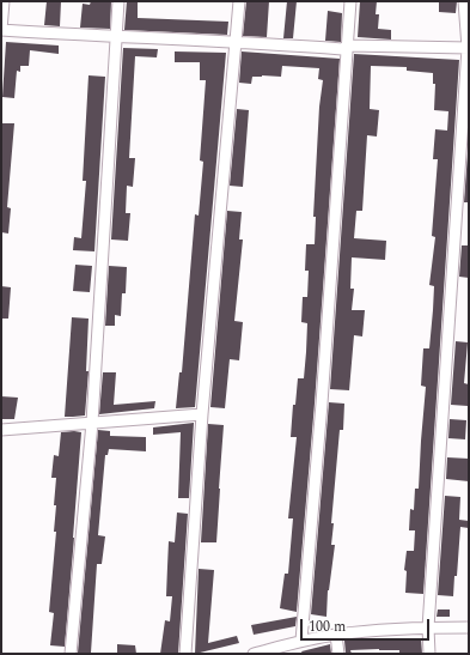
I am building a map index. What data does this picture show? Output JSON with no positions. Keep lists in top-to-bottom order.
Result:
{
  "scale_bar": "100 m"
}
